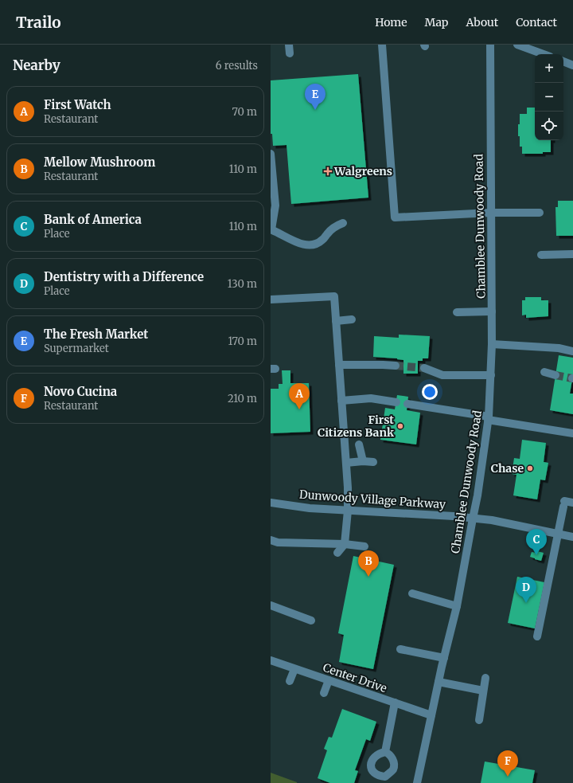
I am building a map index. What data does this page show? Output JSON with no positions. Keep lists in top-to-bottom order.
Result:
{
  "streets": {
    "street": ["Chamblee Dunwoody Road", "Dunwoody Village Parkway", "Center Drive"]
  },
  "crossings": [
    ["Chamblee Dunwoody Road", "Dunwoody Village Parkway"],
    ["Chamblee Dunwoody Road", "Center Drive"]
  ],
  "places": {
    "health": ["Walgreens"],
    "other": ["First Citizens Bank", "Chase"]
  },
  "page": {
    "header": "Trailo",
    "nav": [
      "Home",
      "Map",
      "About",
      "Contact"
    ],
    "heading": ["Nearby", "6 results"],
    "map_buttons": ["+", "−"],
    "pins": [
      "E",
      "A",
      "C",
      "B",
      "D",
      "F"
    ],
    "list": [
      {
        "mark": "A",
        "name": "First Watch",
        "note": "Restaurant",
        "value": "70 m"
      },
      {
        "mark": "B",
        "name": "Mellow Mushroom",
        "note": "Restaurant",
        "value": "110 m"
      },
      {
        "mark": "C",
        "name": "Bank of America",
        "note": "Place",
        "value": "110 m"
      },
      {
        "mark": "D",
        "name": "Dentistry with a Difference",
        "note": "Place",
        "value": "130 m"
      },
      {
        "mark": "E",
        "name": "The Fresh Market",
        "note": "Supermarket",
        "value": "170 m"
      },
      {
        "mark": "F",
        "name": "Novo Cucina",
        "note": "Restaurant",
        "value": "210 m"
      }
    ]
  }
}
